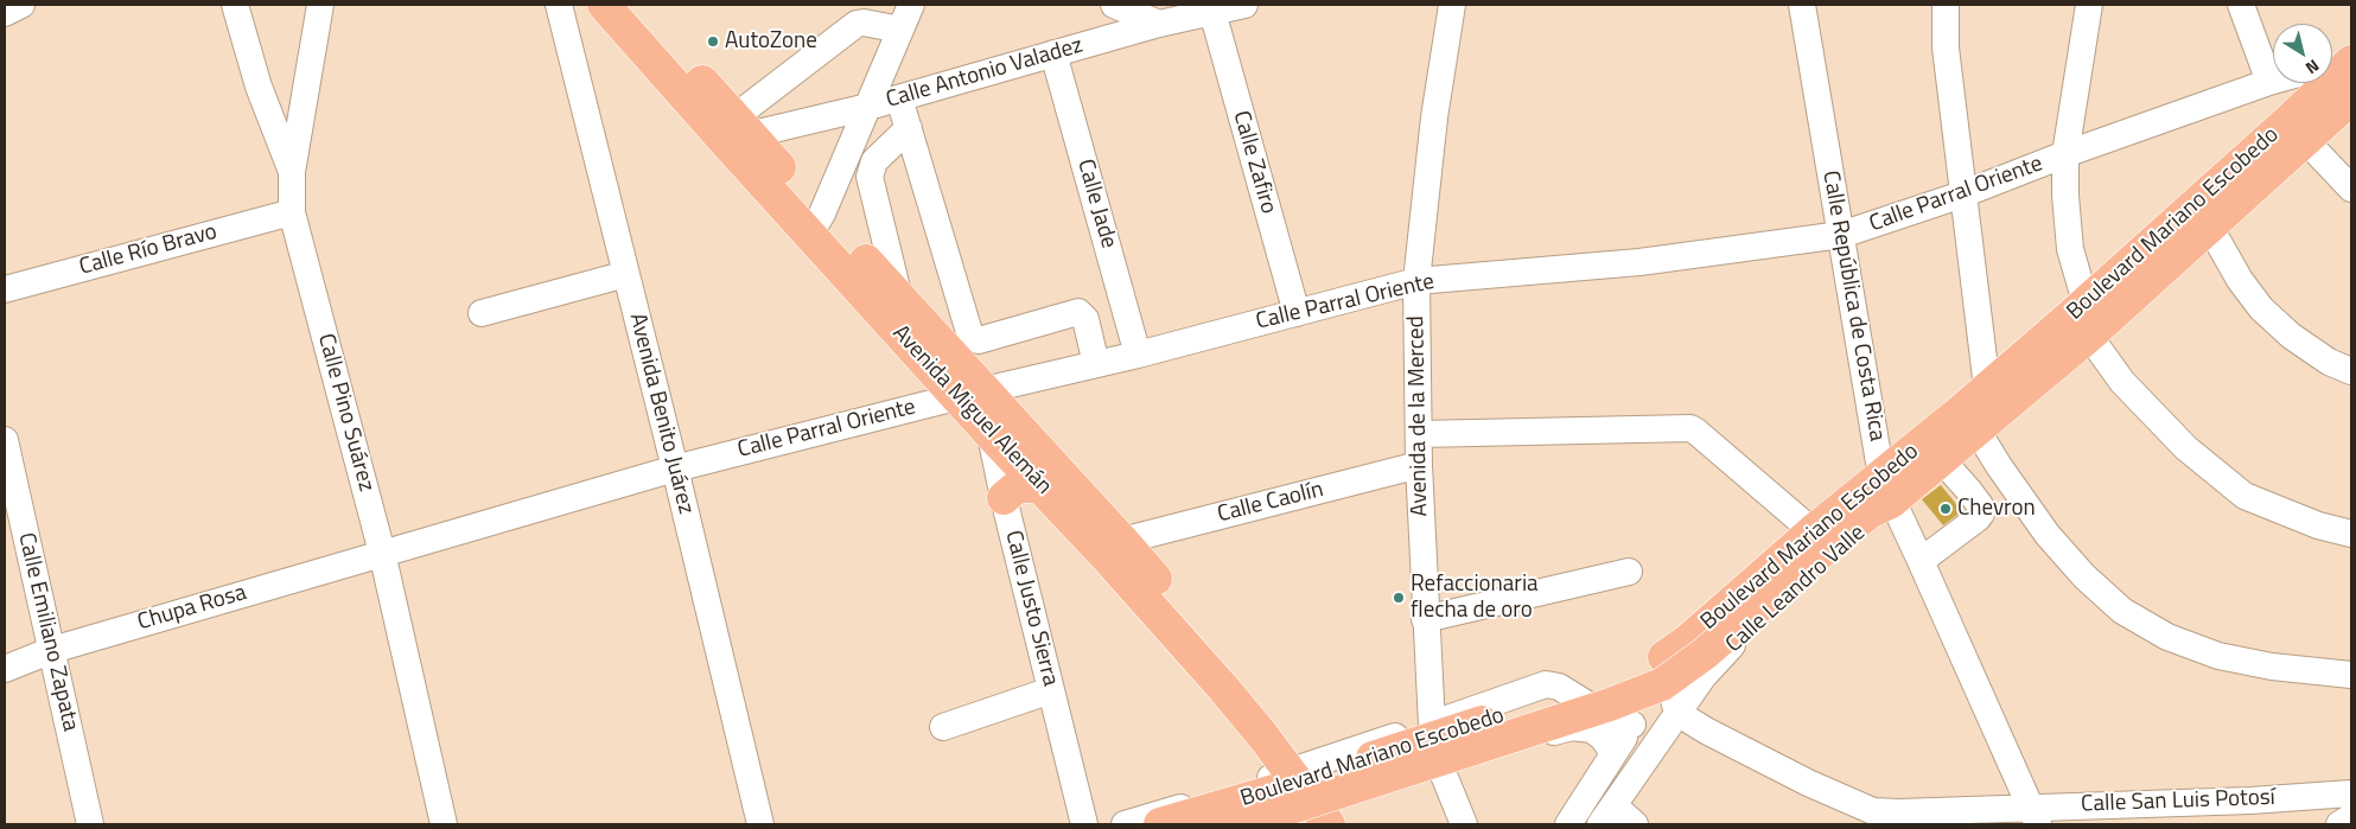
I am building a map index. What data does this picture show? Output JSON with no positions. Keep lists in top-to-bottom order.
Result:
{
  "streets": {
    "main road": ["Boulevard Mariano Escobedo", "Avenida Miguel Alemán"],
    "street": [
      "Calle Antonio Valadez",
      "Calle Zafiro",
      "Calle Parral Oriente",
      "Calle Jade",
      "Calle Río Bravo",
      "Calle República de Costa Rica",
      "Calle Pino Suárez",
      "Avenida Benito Juárez",
      "Avenida de la Merced",
      "Calle Caolín",
      "Calle Leandro Valle",
      "Chupa Rosa",
      "Calle Justo Sierra",
      "Calle Emiliano Zapata",
      "Calle San Luis Potosí"
    ]
  },
  "crossings": [
    ["Calle Antonio Valadez", "Calle Zafiro"],
    ["Calle Antonio Valadez", "Calle Jade"],
    ["Calle Antonio Valadez", "Avenida Miguel Alemán"],
    ["Calle Zafiro", "Calle Parral Oriente"],
    ["Calle Parral Oriente", "Calle Jade"],
    ["Calle Parral Oriente", "Calle República de Costa Rica"],
    ["Calle Parral Oriente", "Avenida Miguel Alemán"],
    ["Calle Parral Oriente", "Calle Pino Suárez"],
    ["Calle Parral Oriente", "Avenida Benito Juárez"],
    ["Calle Parral Oriente", "Avenida de la Merced"],
    ["Calle Parral Oriente", "Chupa Rosa"],
    ["Calle Parral Oriente", "Calle Justo Sierra"],
    ["Boulevard Mariano Escobedo", "Calle República de Costa Rica"],
    ["Boulevard Mariano Escobedo", "Calle Leandro Valle"],
    ["Calle Río Bravo", "Calle Pino Suárez"],
    ["Calle República de Costa Rica", "Calle Leandro Valle"],
    ["Calle República de Costa Rica", "Calle San Luis Potosí"],
    ["Avenida Miguel Alemán", "Calle Caolín"],
    ["Avenida Miguel Alemán", "Calle Justo Sierra"],
    ["Calle Pino Suárez", "Chupa Rosa"],
    ["Avenida de la Merced", "Calle Caolín"],
    ["Calle Leandro Valle", "Calle San Luis Potosí"],
    ["Chupa Rosa", "Calle Emiliano Zapata"]
  ],
  "places": ["AutoZone", "Chevron", "Refaccionaria flecha de oro"],
  "north": "bottom right"
}
